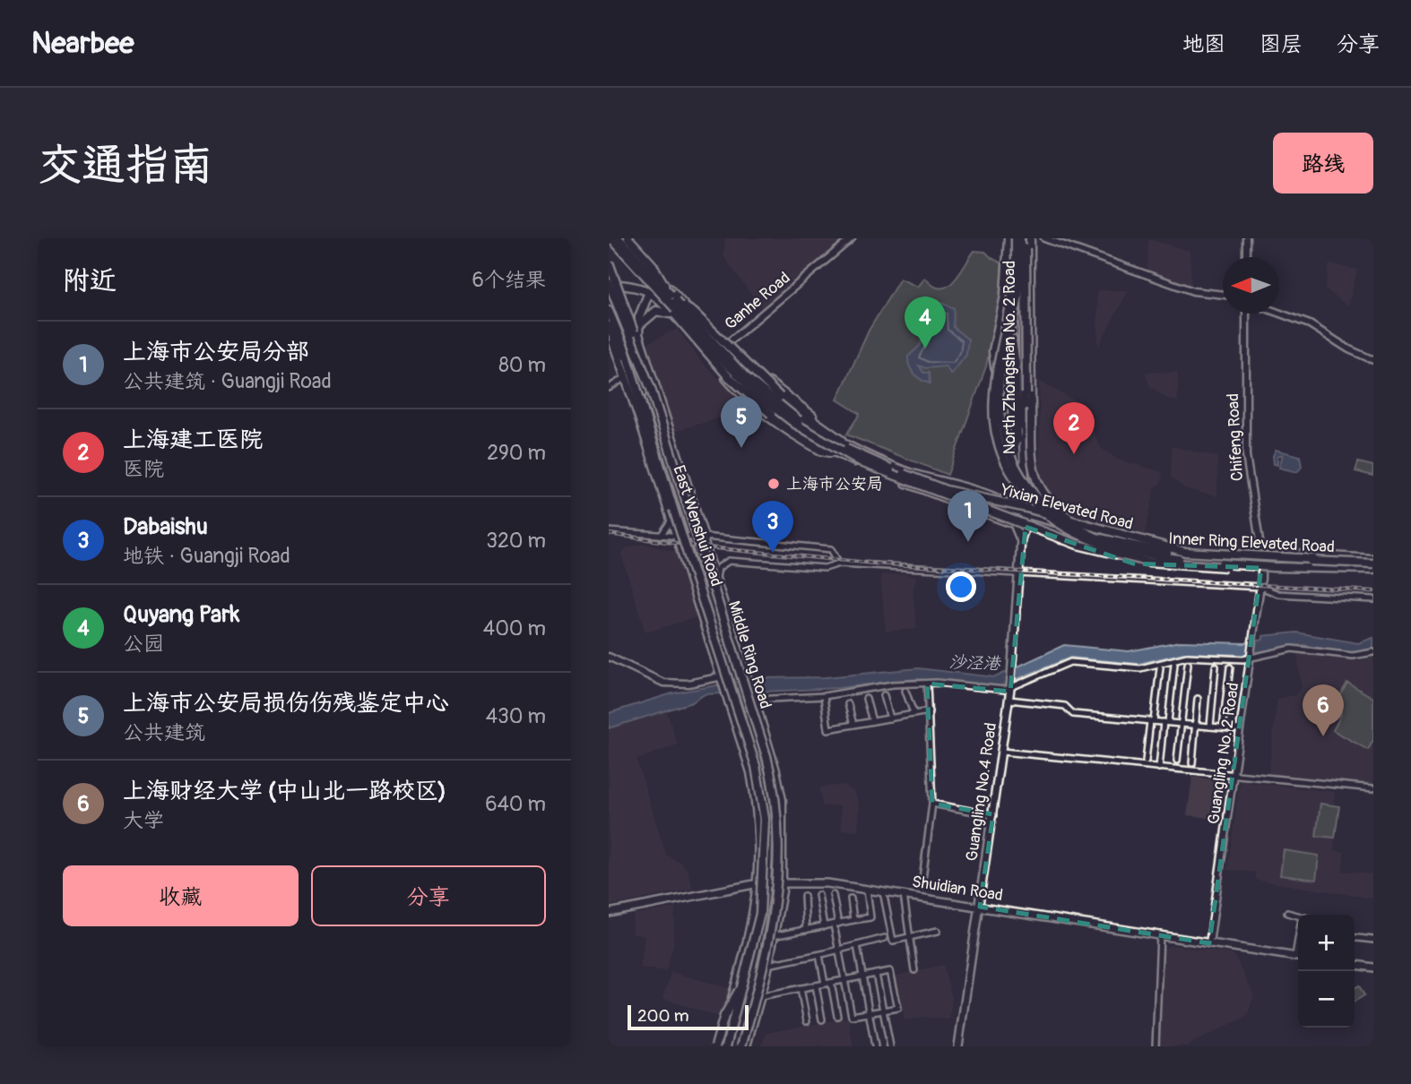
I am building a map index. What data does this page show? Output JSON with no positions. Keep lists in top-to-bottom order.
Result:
{
  "streets": {
    "main road": [
      "North Zhongshan No. 2 Road",
      "Yixian Elevated Road",
      "East Wenshui Road",
      "Inner Ring Elevated Road",
      "Middle Ring Road",
      "Guangling No.4 Road",
      "Shuidian Road"
    ],
    "street": ["Ganhe Road", "Chifeng Road", "Guangling No. 2 Road"]
  },
  "crossings": [
    ["North Zhongshan No. 2 Road", "Inner Ring Elevated Road"],
    ["North Zhongshan No. 2 Road", "Guangling No.4 Road"],
    ["Chifeng Road", "Guangling No. 2 Road"],
    ["Yixian Elevated Road", "East Wenshui Road"],
    ["Yixian Elevated Road", "Inner Ring Elevated Road"],
    ["East Wenshui Road", "Middle Ring Road"],
    ["East Wenshui Road", "Shuidian Road"],
    ["Guangling No. 2 Road", "Shuidian Road"],
    ["Guangling No.4 Road", "Shuidian Road"]
  ],
  "water": ["沙泾港"],
  "places": ["上海市公安局"],
  "scale_bar": "200 m",
  "north": "left",
  "page": {
    "header": "Nearbee",
    "nav": ["地图", "图层", "分享"],
    "buttons": [
      "路线",
      ["收藏", "分享"]
    ],
    "title": "交通指南",
    "heading": ["附近", "6个结果"],
    "pins": [
      "4",
      "5",
      "2",
      "1",
      "3",
      "6"
    ],
    "list": [
      {
        "mark": "1",
        "name": "上海市公安局分部",
        "note": "公共建筑 · Guangji Road",
        "value": "80 m"
      },
      {
        "mark": "2",
        "name": "上海建工医院",
        "note": "医院",
        "value": "290 m"
      },
      {
        "mark": "3",
        "name": "Dabaishu",
        "note": "地铁 · Guangji Road",
        "value": "320 m"
      },
      {
        "mark": "4",
        "name": "Quyang Park",
        "note": "公园",
        "value": "400 m"
      },
      {
        "mark": "5",
        "name": "上海市公安局损伤伤残鉴定中心",
        "note": "公共建筑",
        "value": "430 m"
      },
      {
        "mark": "6",
        "name": "上海财经大学 (中山北一路校区)",
        "note": "大学",
        "value": "640 m"
      }
    ],
    "map_buttons": ["+", "−"],
    "scale": "200 m"
  }
}
